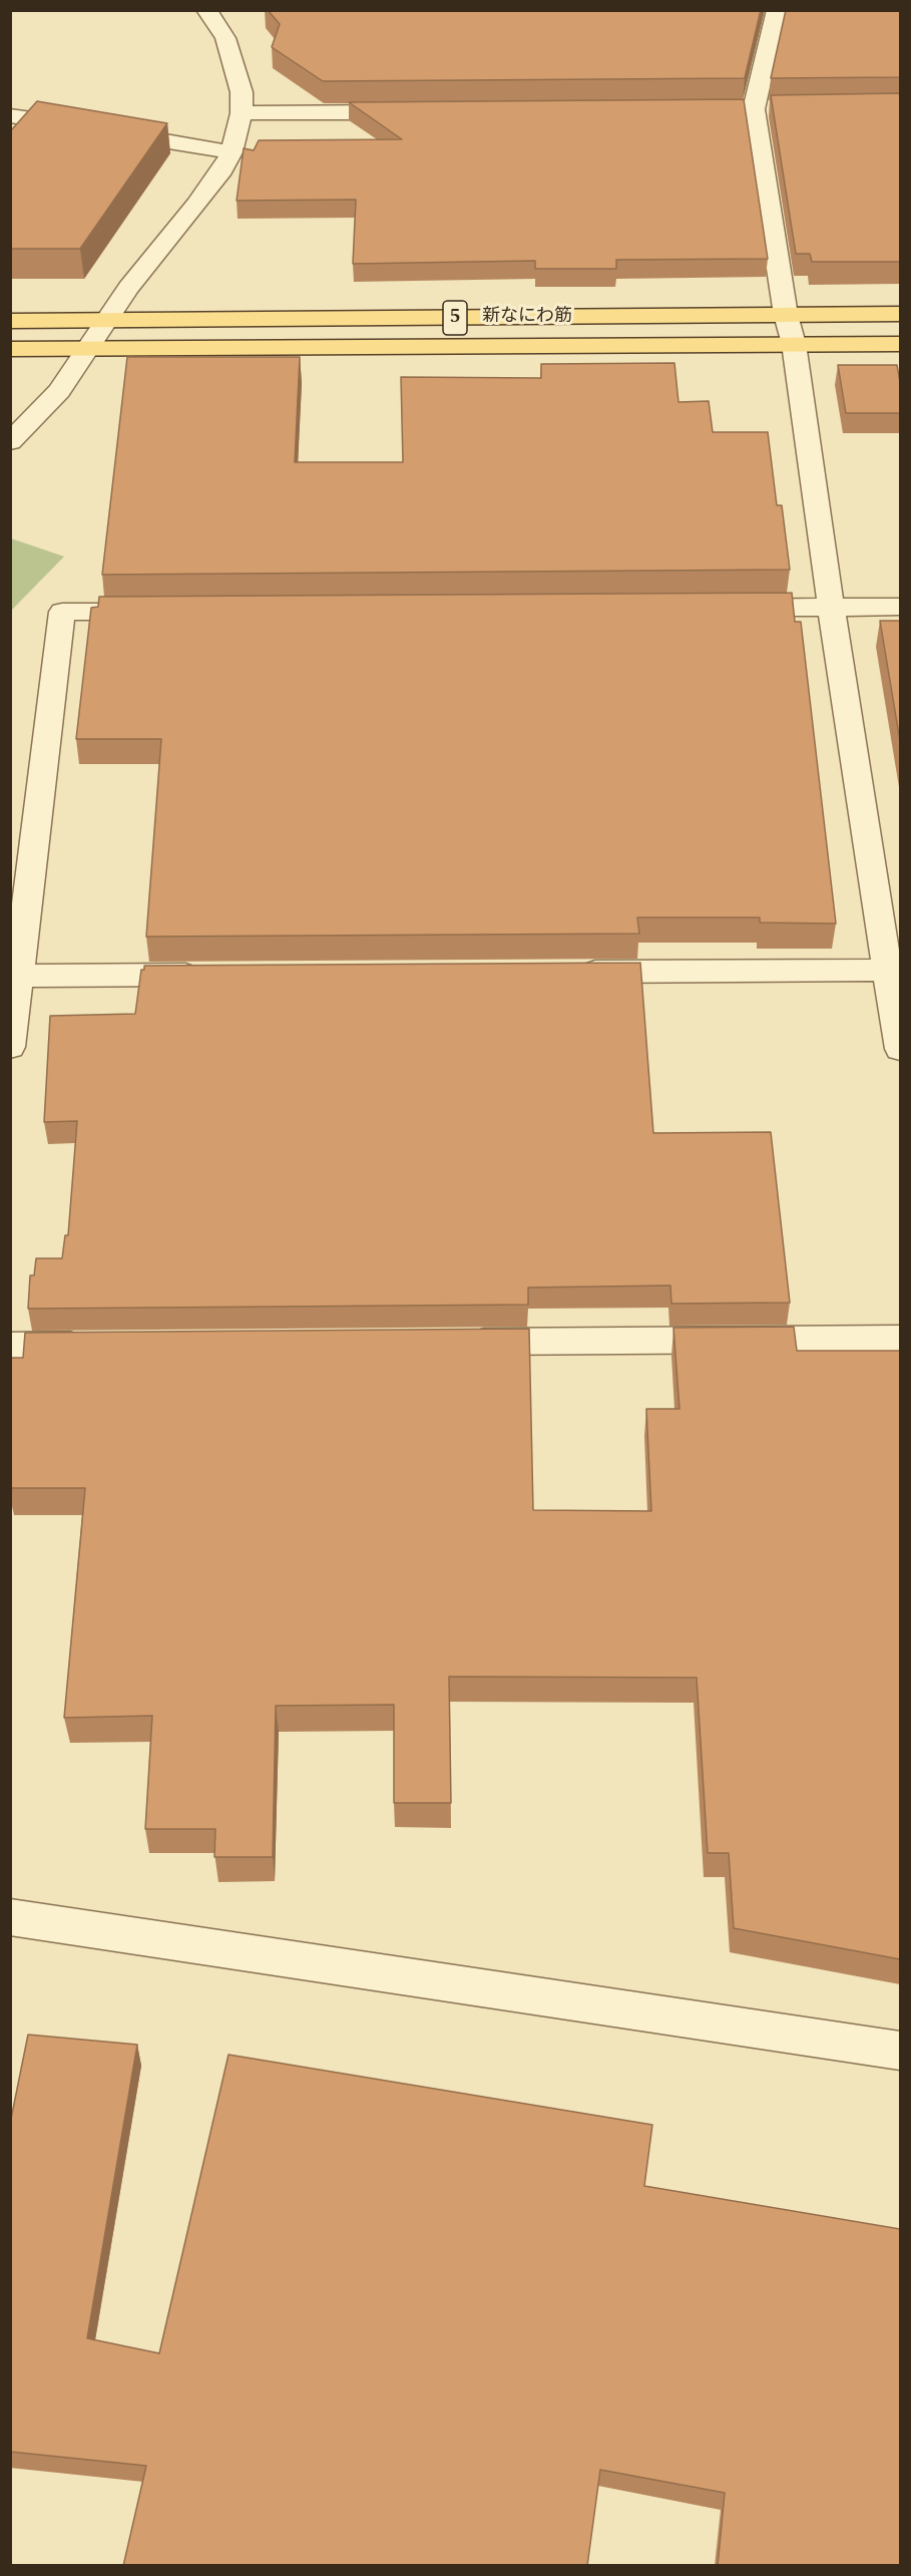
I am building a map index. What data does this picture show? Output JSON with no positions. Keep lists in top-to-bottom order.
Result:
{
  "streets": {
    "main road": ["新なにわ筋", "5"]
  }
}
